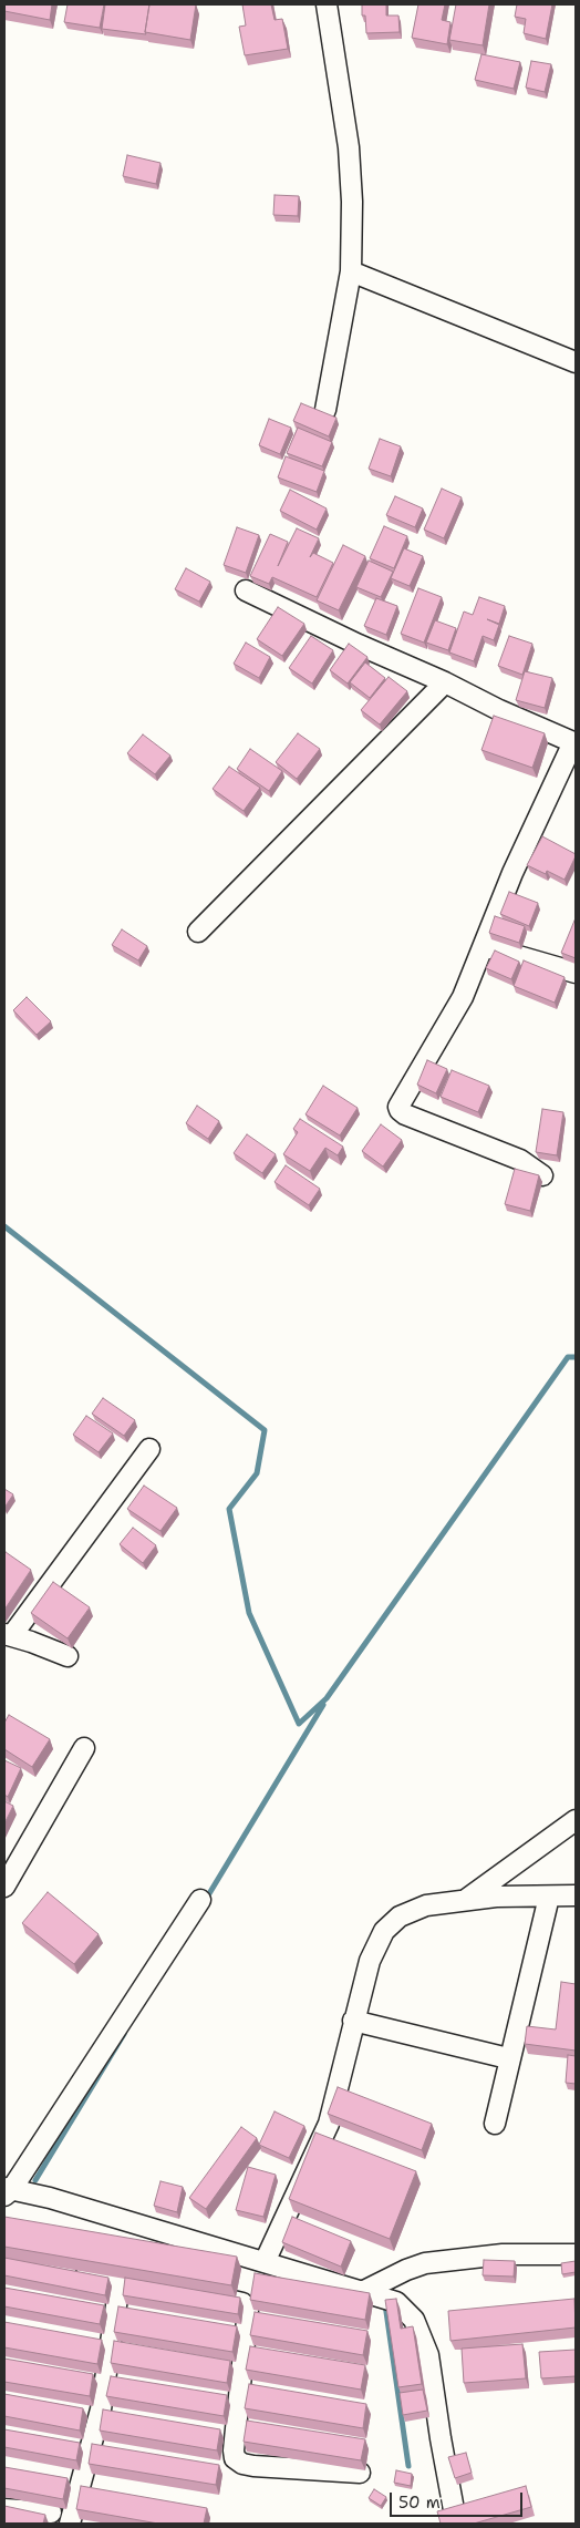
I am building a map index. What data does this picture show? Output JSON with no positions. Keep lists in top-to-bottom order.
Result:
{
  "scale_bar": "50 m"
}
